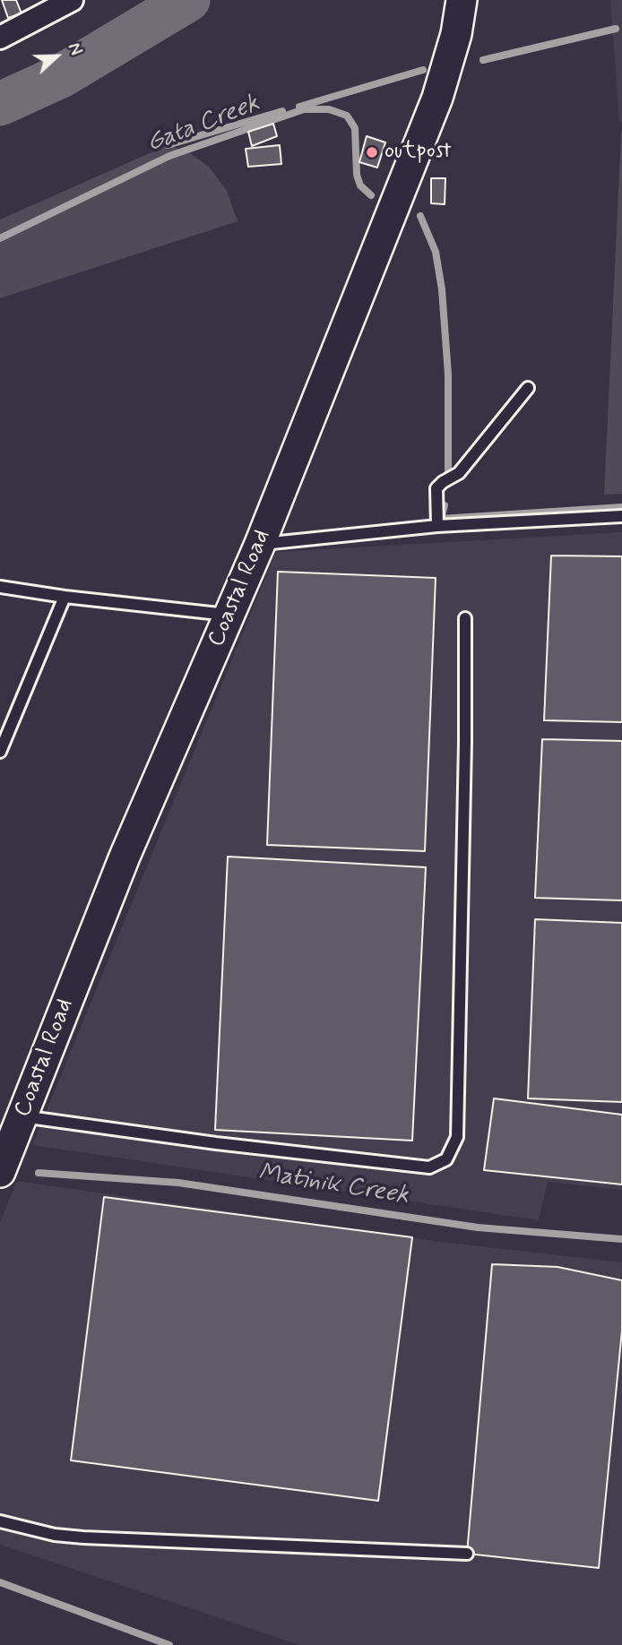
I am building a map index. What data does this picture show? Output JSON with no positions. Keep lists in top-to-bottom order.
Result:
{
  "streets": {
    "main road": ["Coastal Road"]
  },
  "water": ["Gata Creek", "Matinik Creek"],
  "places": ["outpost"],
  "north": "right"
}
